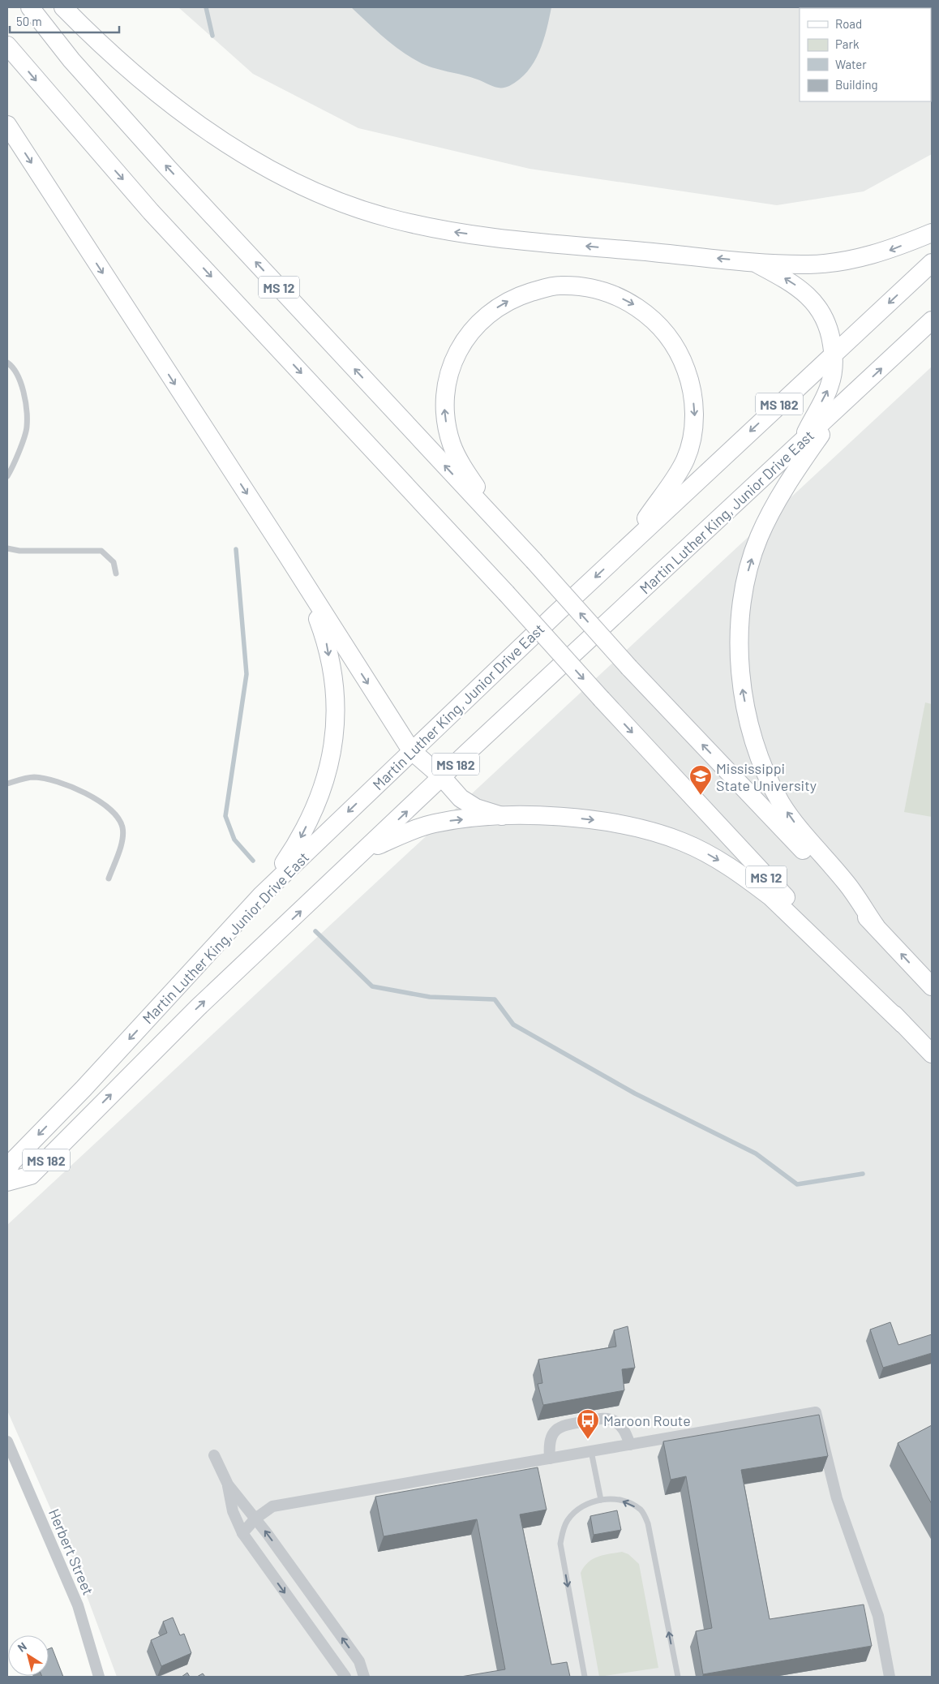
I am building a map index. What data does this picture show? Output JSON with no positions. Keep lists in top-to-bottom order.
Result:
{
  "streets": {
    "main road": ["MS 12", "MS 182", "Martin Luther King, Junior Drive East"],
    "street": ["Herbert Street"]
  },
  "places": {
    "school or university": ["Mississippi State University"],
    "bus stop": ["Maroon Route"]
  },
  "legend": [
    "Road",
    "Park",
    "Water",
    "Building"
  ],
  "scale_bar": "50 m",
  "north": "top left"
}
